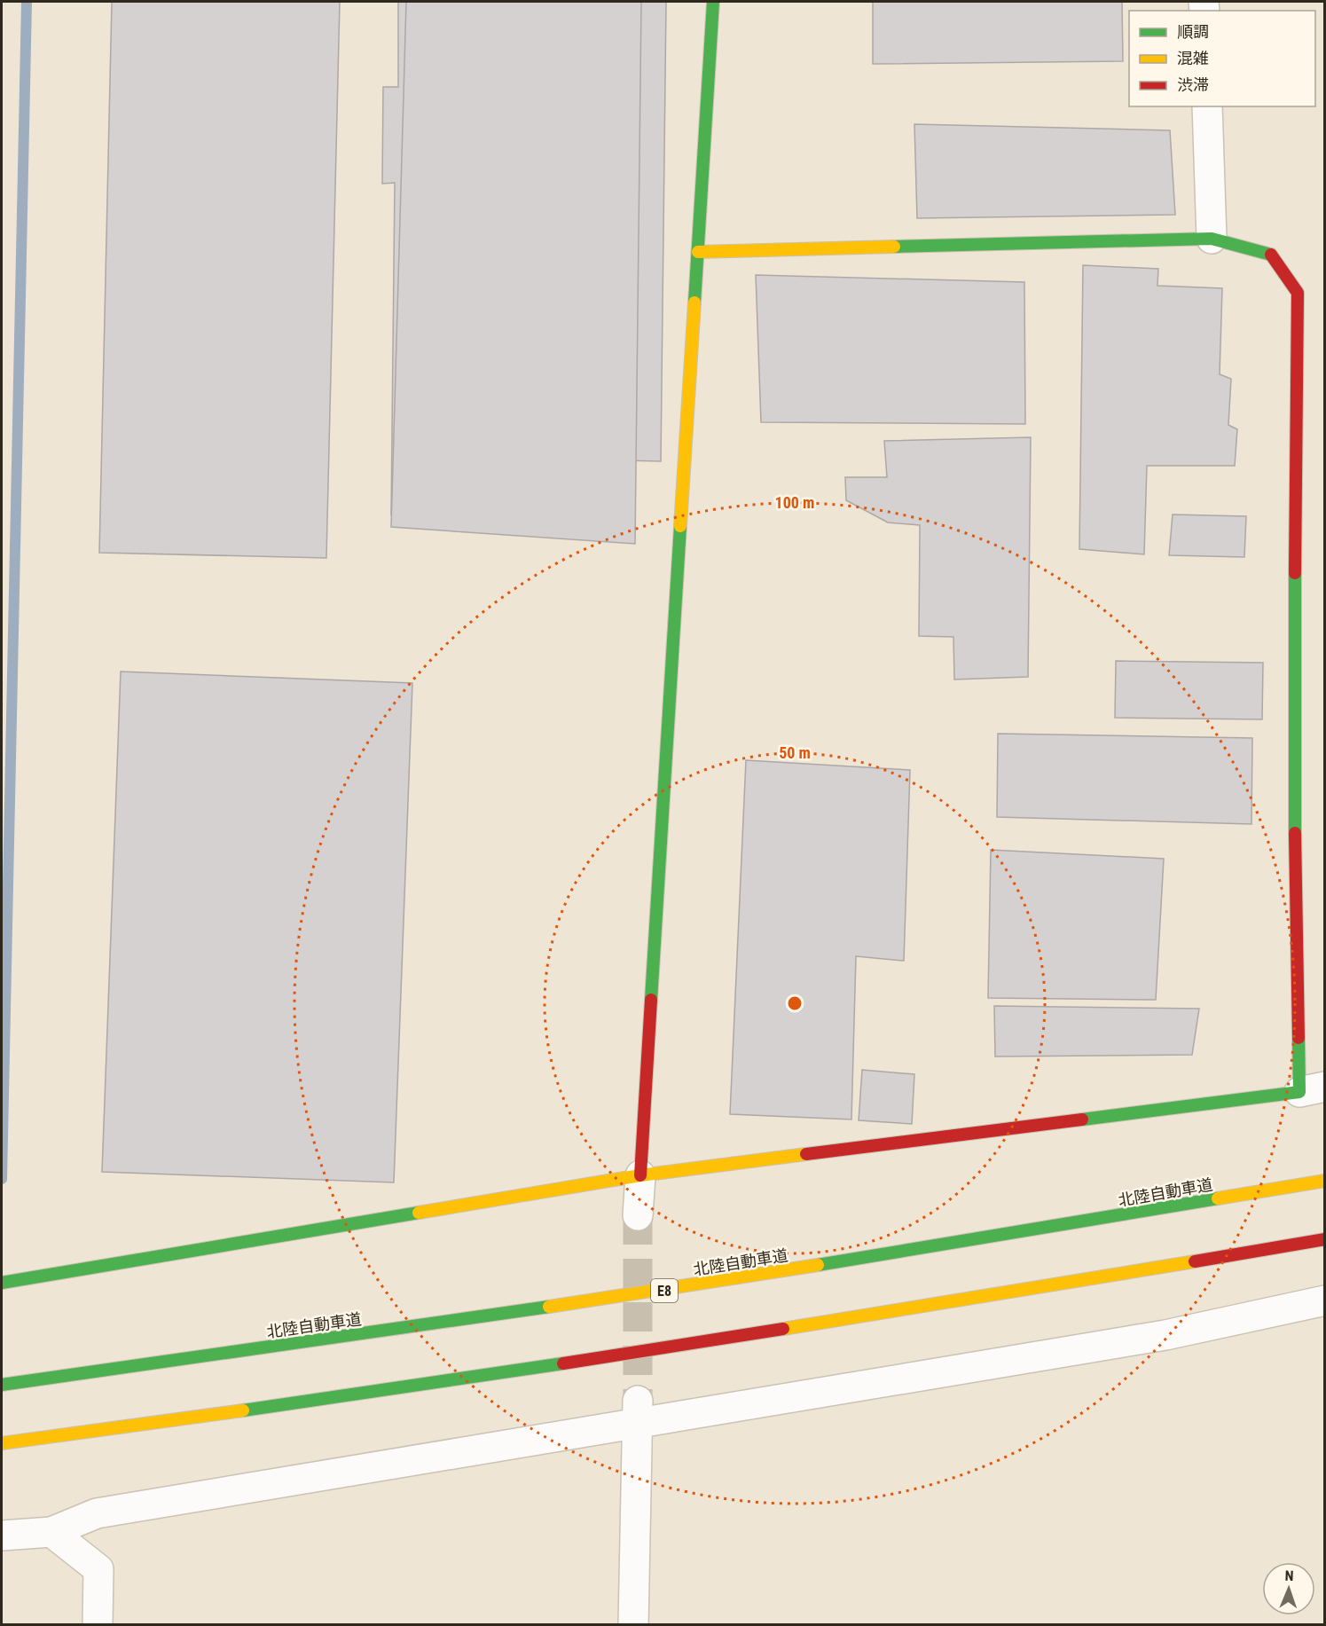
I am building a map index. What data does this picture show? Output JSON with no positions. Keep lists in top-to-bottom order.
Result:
{
  "streets": {
    "main road": ["北陸自動車道", "E8"]
  },
  "legend": ["順調", "混雑", "渋滞"],
  "north": "top",
  "rings": ["100 m", "50 m"]
}
